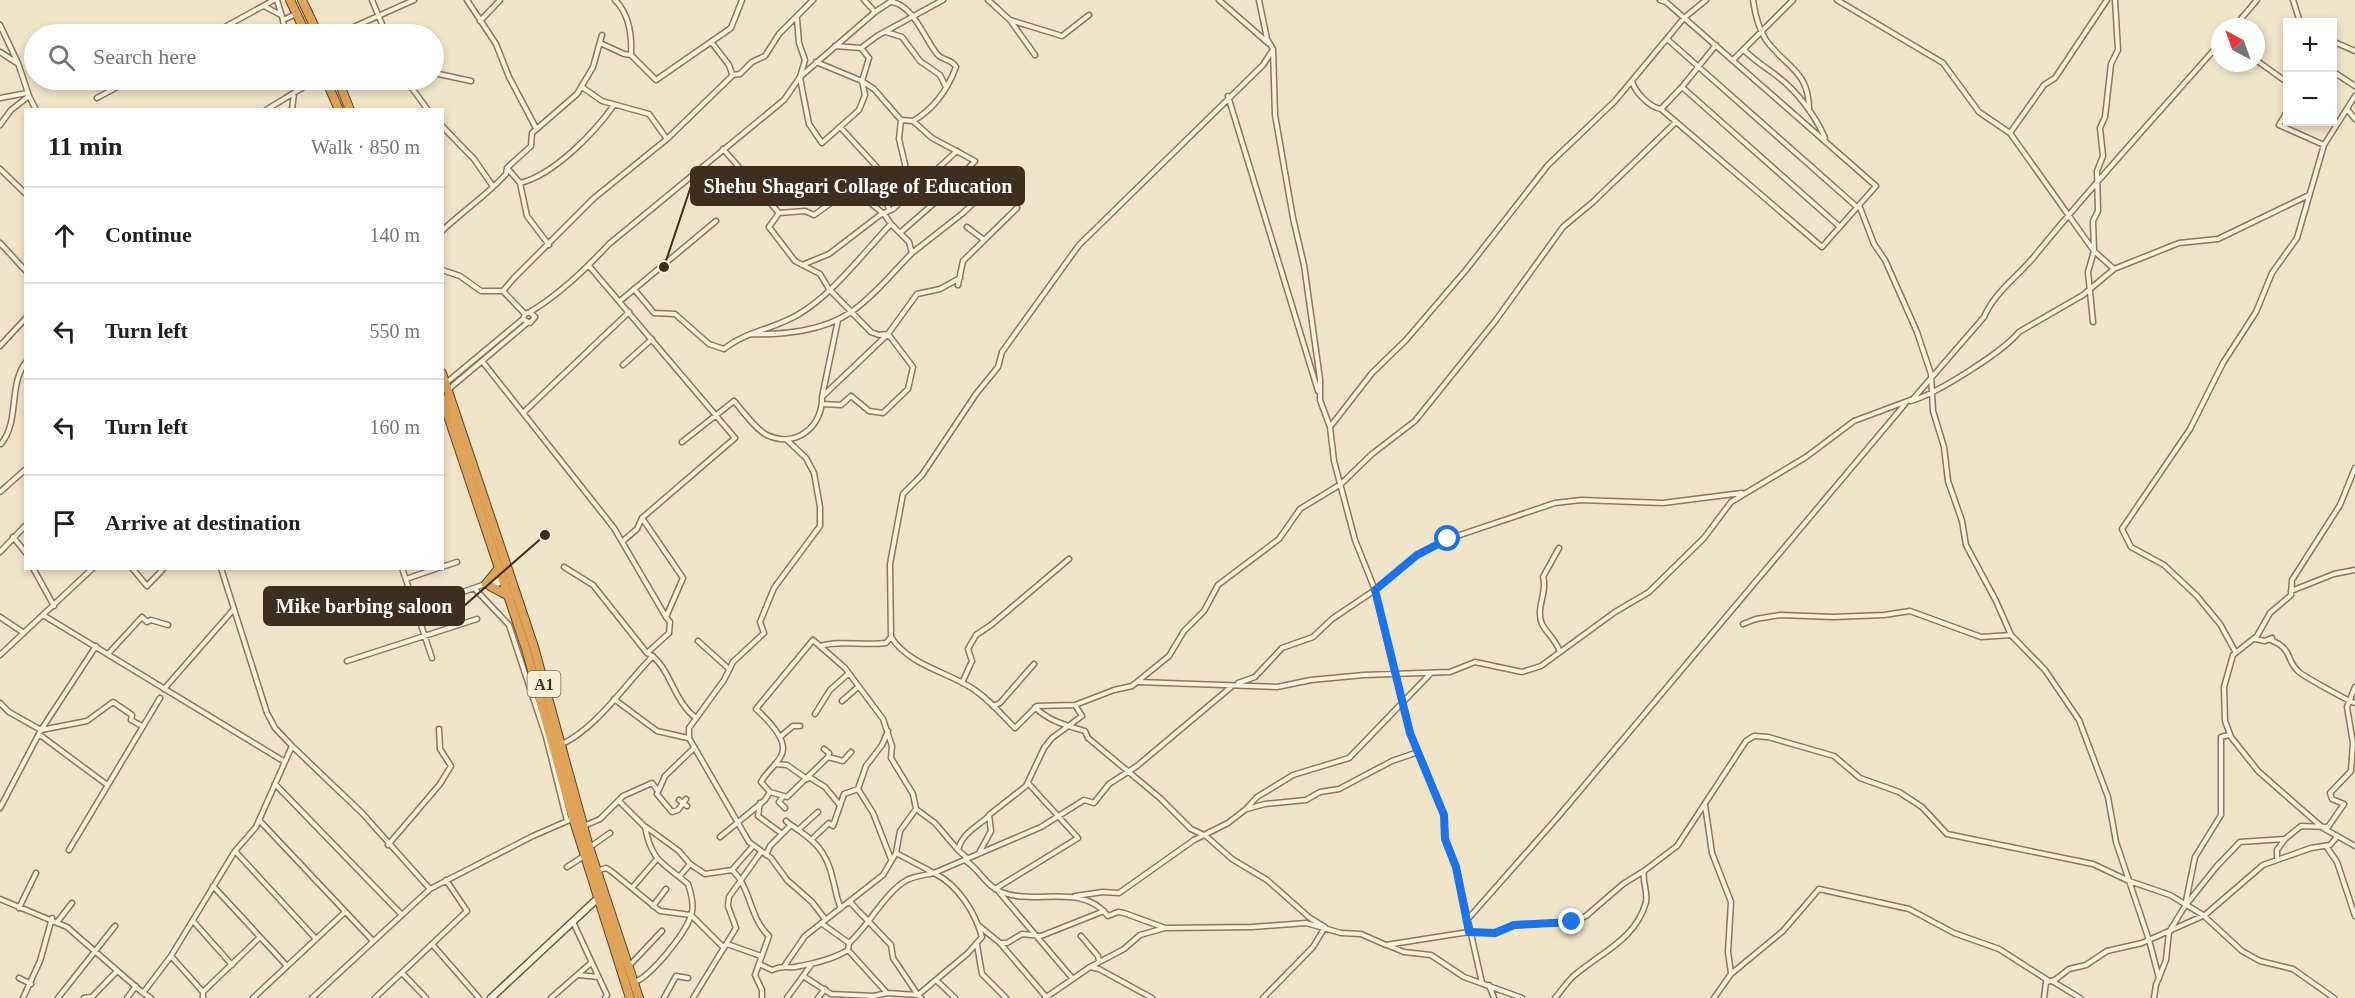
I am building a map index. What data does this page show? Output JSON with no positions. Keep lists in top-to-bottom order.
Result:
{
  "streets": {
    "highway": ["A1"]
  },
  "places": ["Shehu Shagari Collage of Education", "Mike barbing saloon"],
  "north": "top left",
  "page": {
    "map_buttons": ["+", "−"],
    "search": "Search here",
    "heading": ["11 min", "Walk · 850 m"],
    "list": [
      ["Continue", "140 m"],
      ["Turn left", "550 m"],
      ["Turn left", "160 m"],
      "Arrive at destination"
    ]
  }
}
